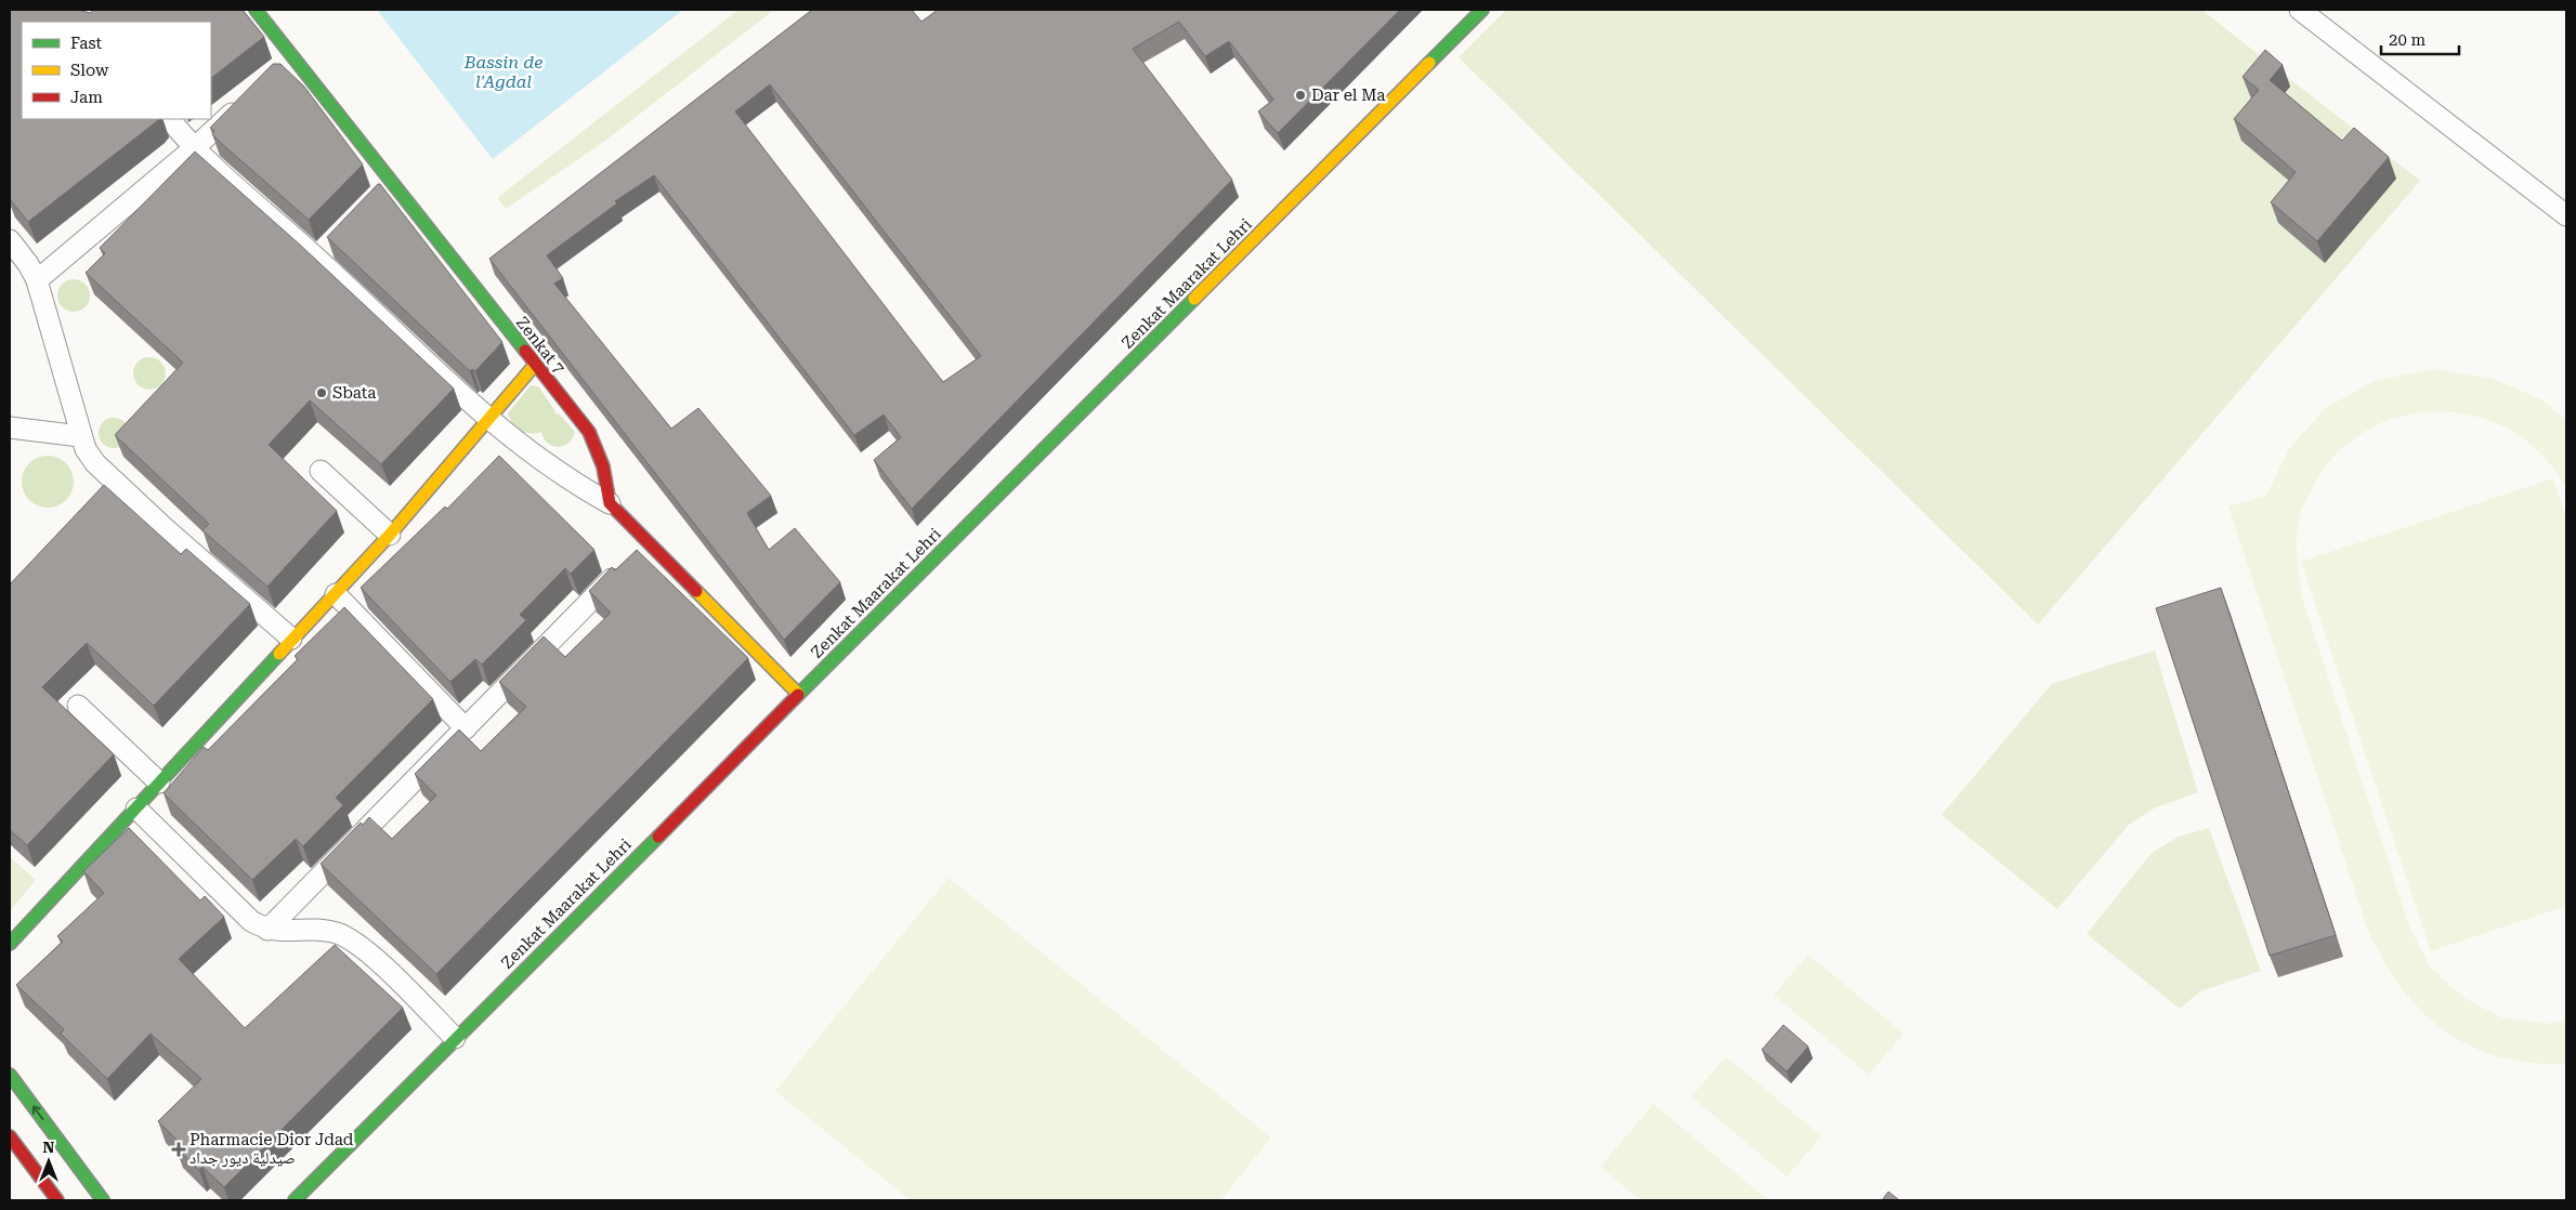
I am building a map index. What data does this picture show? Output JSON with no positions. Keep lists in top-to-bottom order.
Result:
{
  "streets": {
    "street": ["Zenkat Maarakat Lehri", "Zenkat 7"]
  },
  "water": ["Bassin de l'Agdal"],
  "places": {
    "other": ["Dar el Ma", "Sbata"],
    "health": ["Pharmacie Dior Jdad صيدلية ديور جداد"]
  },
  "legend": ["Fast", "Slow", "Jam"],
  "scale_bar": "20 m",
  "north": "top"
}
